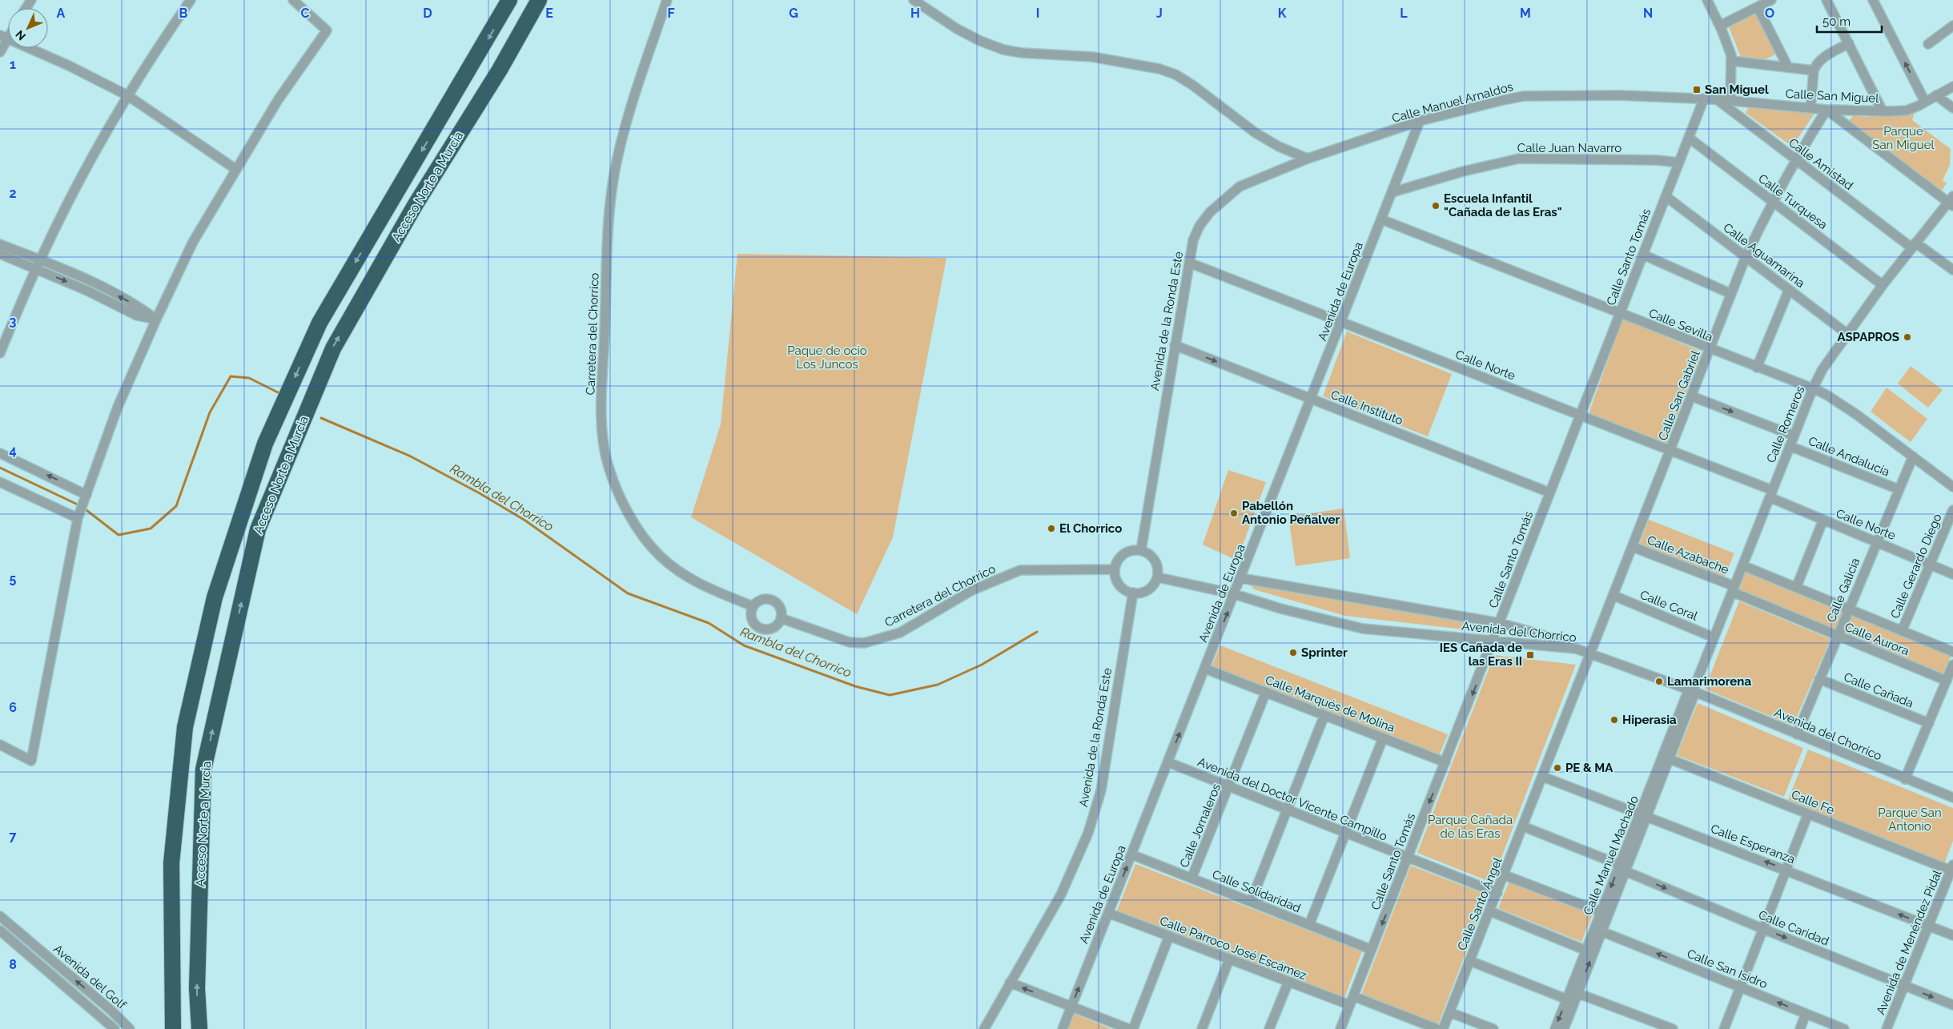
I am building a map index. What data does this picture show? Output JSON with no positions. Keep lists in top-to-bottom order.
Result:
{
  "streets": {
    "highway": ["Acceso Norte a Murcia"],
    "street": [
      "Calle San Miguel",
      "Calle Manuel Arnaldos",
      "Calle Juan Navarro",
      "Calle Amistad",
      "Calle Turquesa",
      "Calle Aguamarina",
      "Calle Santo Tomás",
      "Avenida de Europa",
      "Avenida de la Ronda Este",
      "Calle Sevilla",
      "Carretera del Chorrico",
      "Calle Norte",
      "Calle San Gabriel",
      "Calle Instituto",
      "Calle Romeros",
      "Calle Andalucía",
      "Calle Azabache",
      "Calle Gerardo Diego",
      "Calle Galicia",
      "Calle Coral",
      "Avenida del Chorrico",
      "Calle Aurora",
      "Calle Cañada",
      "Calle Marqués de Molina",
      "Avenida del Doctor Vicente Campillo",
      "Calle Fe",
      "Calle Jornaleros",
      "Calle Esperanza",
      "Calle Manuel Machado",
      "Calle Solidaridad",
      "Calle Santo Ángel",
      "Calle Caridad",
      "Avenida de Menéndez Pidal",
      "Calle Párroco José Escámez",
      "Calle San Isidro",
      "Avenida del Golf"
    ]
  },
  "crossings": [
    ["Calle San Miguel", "Calle Manuel Arnaldos"],
    ["Calle San Miguel", "Calle Amistad"],
    ["Calle San Miguel", "Calle Santo Tomás"],
    ["Calle San Miguel", "Calle San Gabriel"],
    ["Calle Manuel Arnaldos", "Calle Santo Tomás"],
    ["Calle Manuel Arnaldos", "Avenida de Europa"],
    ["Calle Manuel Arnaldos", "Avenida de la Ronda Este"],
    ["Calle Juan Navarro", "Calle Santo Tomás"],
    ["Calle Juan Navarro", "Avenida de Europa"],
    ["Calle Amistad", "Calle San Gabriel"],
    ["Calle Amistad", "Calle Romeros"],
    ["Calle Turquesa", "Calle Santo Tomás"],
    ["Calle Turquesa", "Calle San Gabriel"],
    ["Calle Turquesa", "Calle Romeros"],
    ["Calle Aguamarina", "Calle Santo Tomás"],
    ["Calle Aguamarina", "Calle San Gabriel"],
    ["Calle Aguamarina", "Calle Romeros"],
    ["Calle Santo Tomás", "Calle Sevilla"],
    ["Calle Santo Tomás", "Calle Norte"],
    ["Calle Santo Tomás", "Calle Instituto"],
    ["Calle Santo Tomás", "Avenida del Chorrico"],
    ["Calle Santo Tomás", "Calle Marqués de Molina"],
    ["Calle Santo Tomás", "Avenida del Doctor Vicente Campillo"],
    ["Calle Santo Tomás", "Calle Solidaridad"],
    ["Calle Santo Tomás", "Calle Párroco José Escámez"],
    ["Avenida de Europa", "Calle Sevilla"],
    ["Avenida de Europa", "Calle Norte"],
    ["Avenida de Europa", "Calle Instituto"],
    ["Avenida de Europa", "Avenida del Chorrico"],
    ["Avenida de Europa", "Calle Marqués de Molina"],
    ["Avenida de Europa", "Avenida del Doctor Vicente Campillo"],
    ["Avenida de Europa", "Calle Solidaridad"],
    ["Avenida de Europa", "Calle Párroco José Escámez"],
    ["Avenida de la Ronda Este", "Carretera del Chorrico"],
    ["Avenida de la Ronda Este", "Calle Norte"],
    ["Avenida de la Ronda Este", "Calle Instituto"],
    ["Avenida de la Ronda Este", "Avenida del Chorrico"],
    ["Calle Sevilla", "Calle San Gabriel"],
    ["Calle Sevilla", "Calle Romeros"],
    ["Calle Sevilla", "Calle Galicia"],
    ["Carretera del Chorrico", "Avenida del Chorrico"],
    ["Calle Norte", "Calle San Gabriel"],
    ["Calle Norte", "Calle Romeros"],
    ["Calle Norte", "Calle Gerardo Diego"],
    ["Calle Norte", "Calle Galicia"],
    ["Calle San Gabriel", "Calle Azabache"],
    ["Calle San Gabriel", "Calle Coral"],
    ["Calle San Gabriel", "Avenida del Chorrico"],
    ["Calle San Gabriel", "Calle Santo Ángel"],
    ["Calle Romeros", "Calle Andalucía"],
    ["Calle Romeros", "Calle Azabache"],
    ["Calle Romeros", "Calle Coral"],
    ["Calle Romeros", "Avenida del Chorrico"],
    ["Calle Romeros", "Calle Aurora"],
    ["Calle Romeros", "Calle Manuel Machado"],
    ["Calle Andalucía", "Calle Galicia"],
    ["Calle Azabache", "Calle Aurora"],
    ["Calle Gerardo Diego", "Calle Aurora"],
    ["Calle Galicia", "Avenida del Chorrico"],
    ["Calle Galicia", "Calle Aurora"],
    ["Calle Galicia", "Calle Cañada"],
    ["Avenida del Chorrico", "Calle Manuel Machado"],
    ["Avenida del Chorrico", "Calle Santo Ángel"],
    ["Calle Marqués de Molina", "Calle Jornaleros"],
    ["Avenida del Doctor Vicente Campillo", "Calle Jornaleros"],
    ["Avenida del Doctor Vicente Campillo", "Calle Santo Ángel"],
    ["Calle Fe", "Calle Manuel Machado"],
    ["Calle Fe", "Avenida de Menéndez Pidal"],
    ["Calle Jornaleros", "Calle Solidaridad"],
    ["Calle Esperanza", "Calle Manuel Machado"],
    ["Calle Esperanza", "Calle Santo Ángel"],
    ["Calle Esperanza", "Avenida de Menéndez Pidal"],
    ["Calle Manuel Machado", "Calle Caridad"],
    ["Calle Manuel Machado", "Calle San Isidro"],
    ["Calle Santo Ángel", "Calle Caridad"],
    ["Calle Caridad", "Avenida de Menéndez Pidal"]
  ],
  "one_way": [
    "Avenida de Europa",
    "Calle Instituto",
    "Calle Esperanza",
    "Calle Caridad"
  ],
  "water": ["Rambla del Chorrico"],
  "parks": [
    "Parque San Miguel",
    "Paque de ocio Los Juncos",
    "Parque San Antonio",
    "Parque Cañada de las Eras"
  ],
  "places": {
    "transit": ["San Miguel", "IES Cañada de las Eras II"],
    "other": [
      "Escuela Infantil \"Cañada de las Eras\"",
      "ASPAPROS",
      "Pabellón Antonio Peñalver",
      "El Chorrico",
      "Sprinter",
      "Lamarimorena",
      "Hiperasia",
      "PE & MA"
    ]
  },
  "scale_bar": "50 m",
  "north": "bottom left",
  "grid": {
    "columns": [
      "A",
      "B",
      "C",
      "D",
      "E",
      "F",
      "G",
      "H",
      "I",
      "J",
      "K",
      "L",
      "M",
      "N",
      "O"
    ],
    "rows": [
      "1",
      "2",
      "3",
      "4",
      "5",
      "6",
      "7",
      "8"
    ]
  }
}
